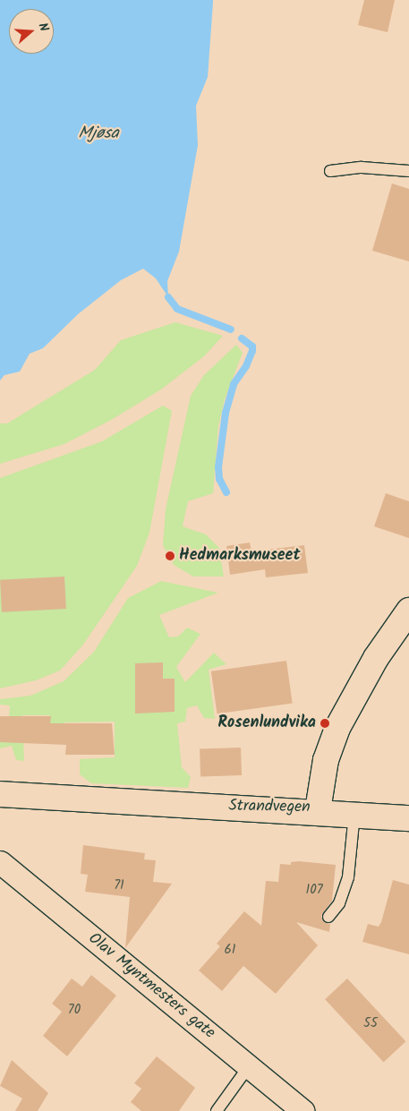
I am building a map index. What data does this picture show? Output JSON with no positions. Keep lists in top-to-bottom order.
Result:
{
  "streets": {
    "main road": ["Strandvegen"],
    "street": ["Olav Myntmesters gate"]
  },
  "water": ["Mjøsa"],
  "places": ["Hedmarksmuseet", "Rosenlundvika"],
  "house_numbers": [
    "71",
    "107",
    "61",
    "70",
    "55"
  ],
  "north": "right"
}
